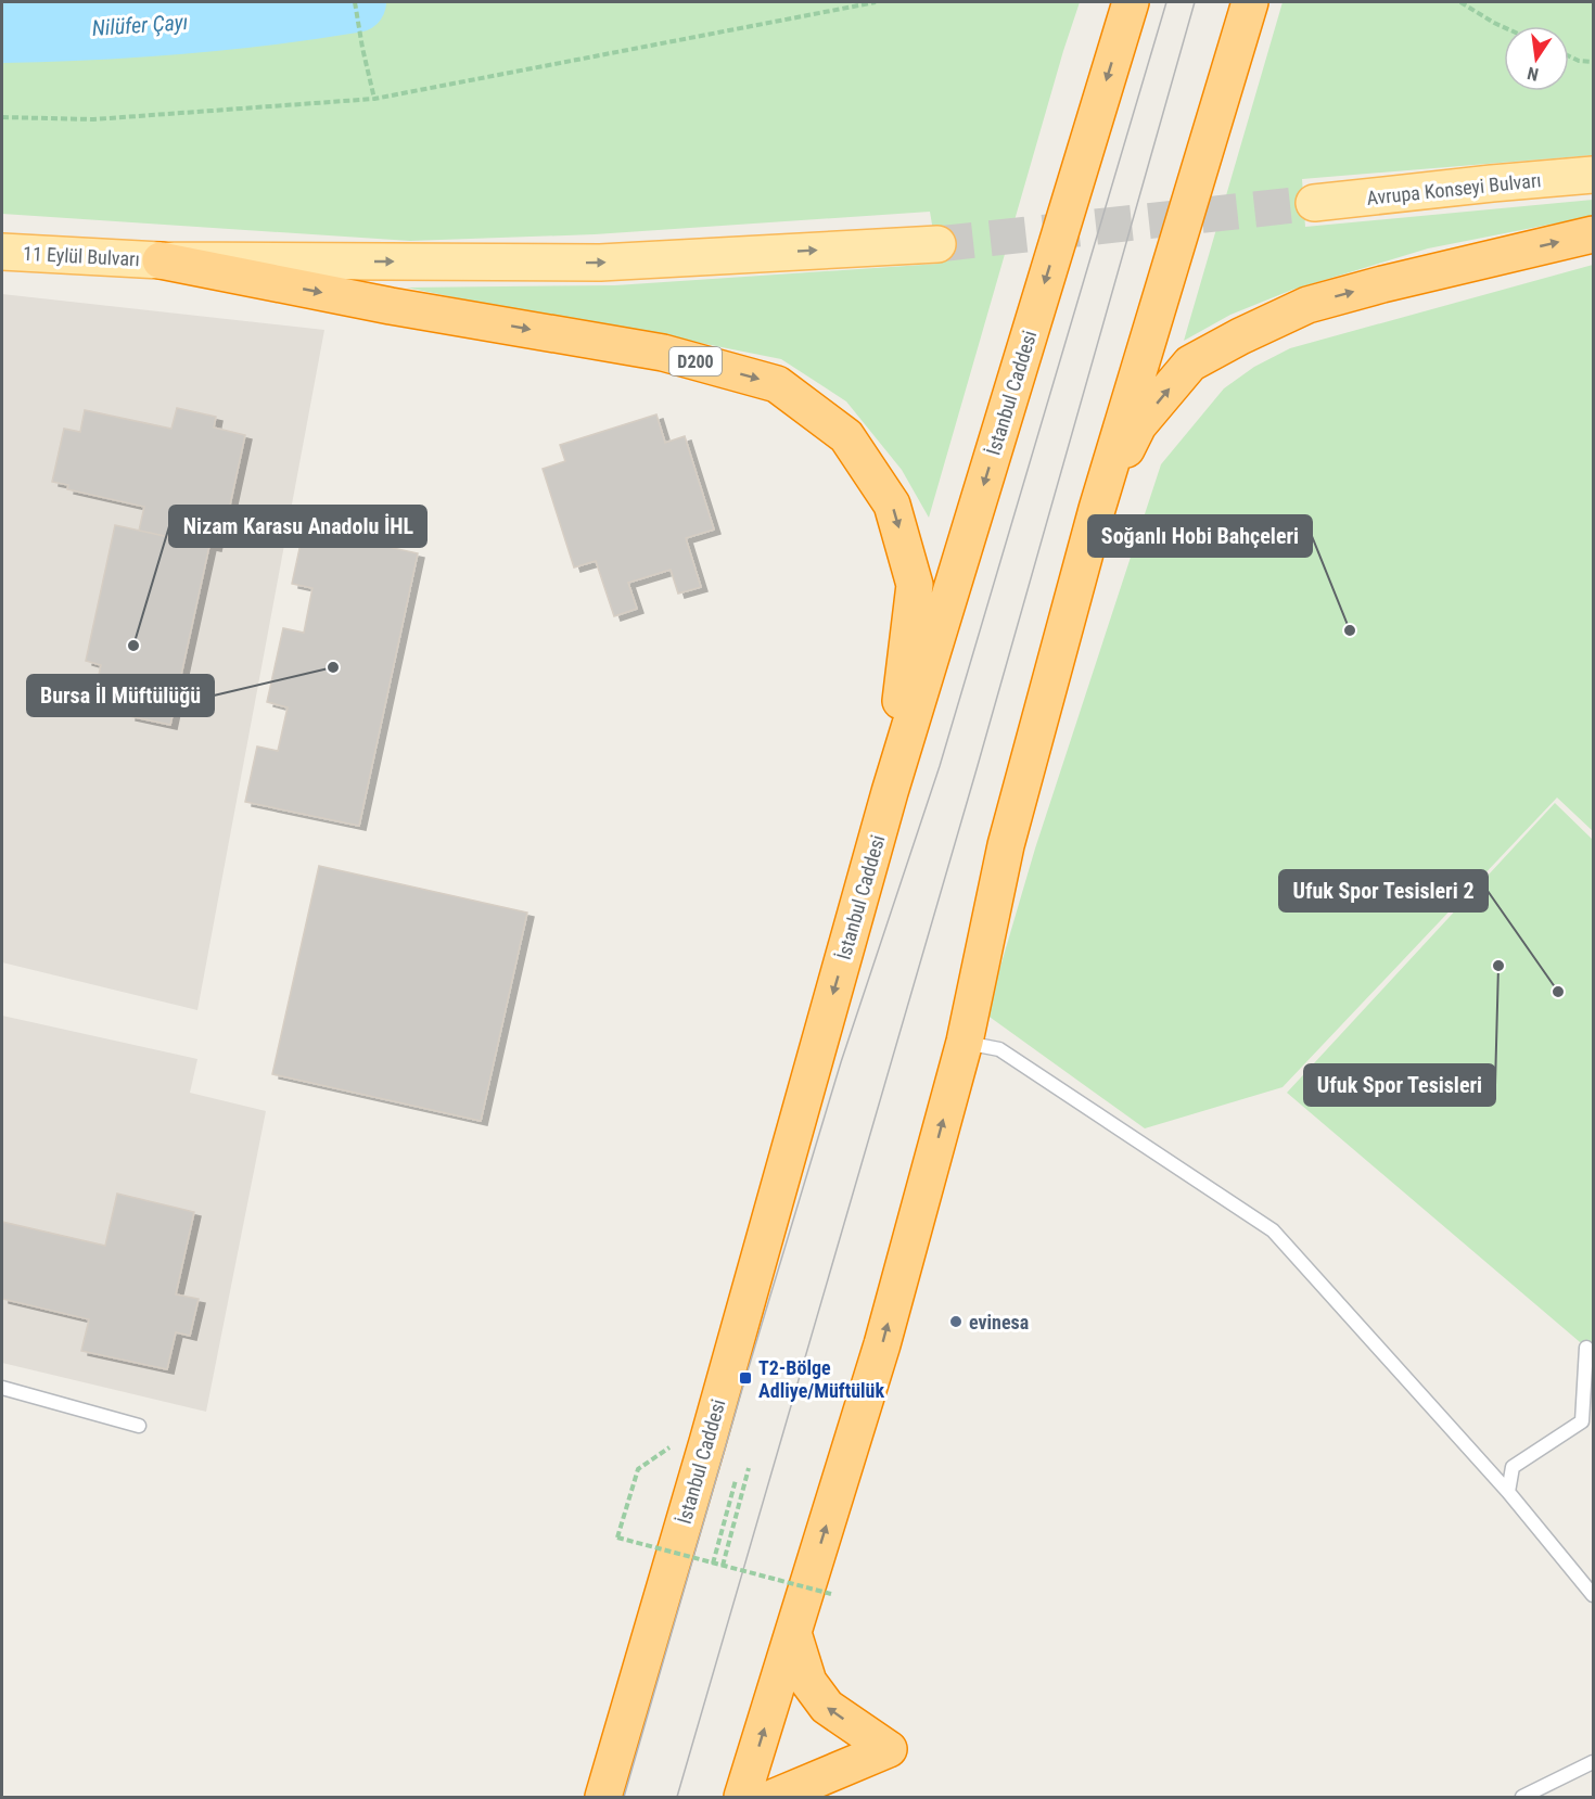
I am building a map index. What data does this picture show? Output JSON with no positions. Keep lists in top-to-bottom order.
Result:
{
  "streets": {
    "highway": ["D200", "İstanbul Caddesi"],
    "main road": ["Avrupa Konseyi Bulvarı", "11 Eylül Bulvarı"]
  },
  "crossings": [
    ["11 Eylül Bulvarı", "D200"],
    ["D200", "İstanbul Caddesi"]
  ],
  "one_way": ["11 Eylül Bulvarı"],
  "water": ["Nilüfer Çayı"],
  "places": {
    "other": [
      "Soğanlı Hobi Bahçeleri",
      "Nizam Karasu Anadolu İHL",
      "Bursa İl Müftülüğü",
      "Ufuk Spor Tesisleri",
      "Ufuk Spor Tesisleri 2",
      "evinesa"
    ],
    "transit": ["T2-Bölge Adliye/Müftülük"]
  },
  "north": "bottom"
}
